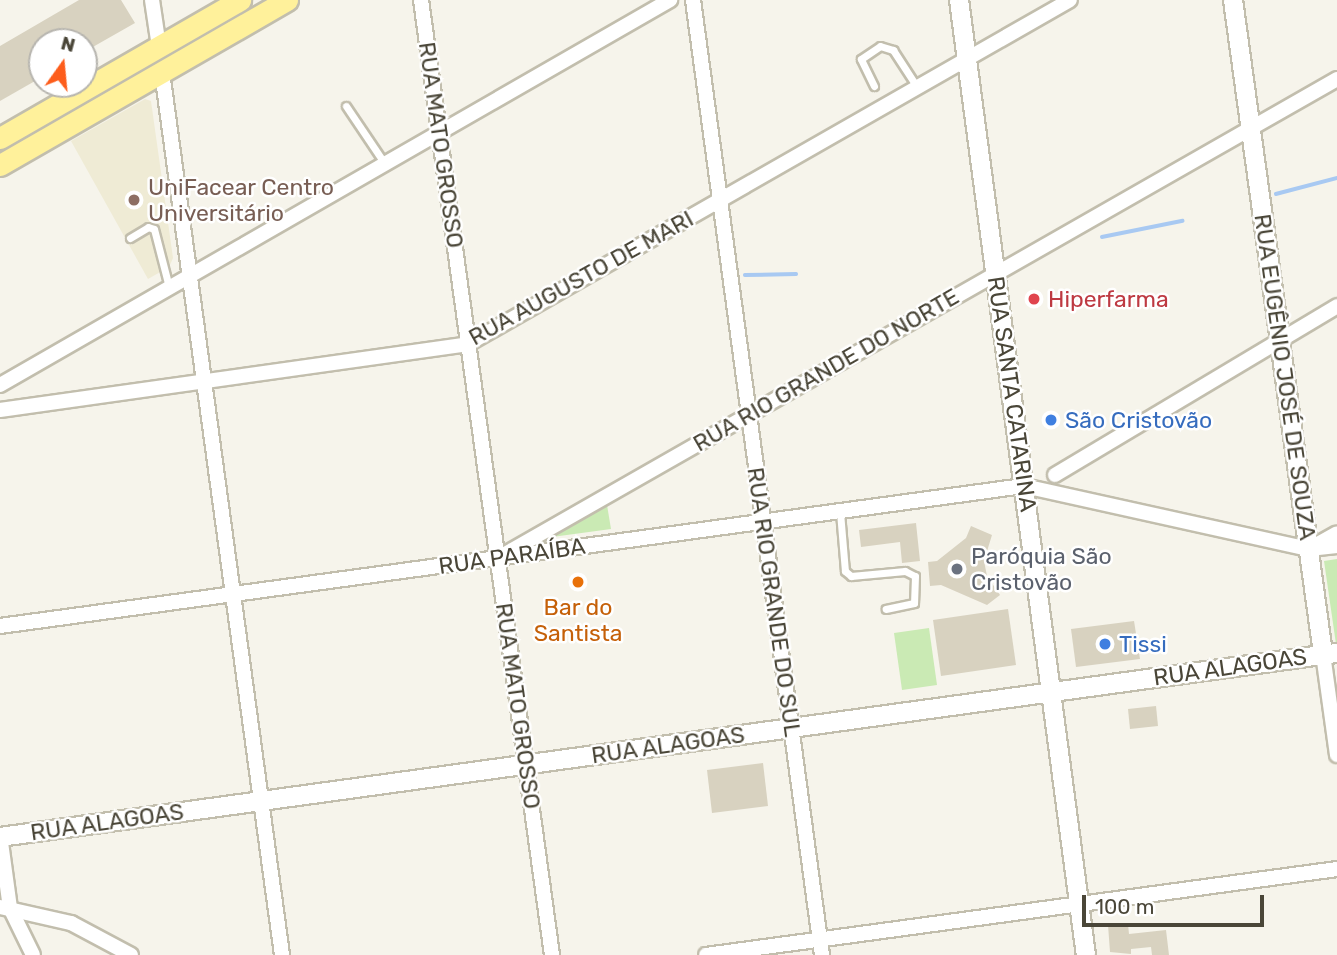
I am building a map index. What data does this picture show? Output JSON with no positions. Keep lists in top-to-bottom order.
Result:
{
  "streets": {
    "street": [
      "RUA MATO GROSSO",
      "RUA AUGUSTO DE MARI",
      "RUA RIO GRANDE DO NORTE",
      "RUA EUGÊNIO JOSÉ DE SOUZA",
      "RUA SANTA CATARINA",
      "RUA PARAÍBA",
      "RUA RIO GRANDE DO SUL",
      "RUA ALAGOAS"
    ]
  },
  "crossings": [
    ["RUA MATO GROSSO", "RUA AUGUSTO DE MARI"],
    ["RUA MATO GROSSO", "RUA RIO GRANDE DO NORTE"],
    ["RUA MATO GROSSO", "RUA PARAÍBA"],
    ["RUA MATO GROSSO", "RUA ALAGOAS"],
    ["RUA AUGUSTO DE MARI", "RUA SANTA CATARINA"],
    ["RUA AUGUSTO DE MARI", "RUA RIO GRANDE DO SUL"],
    ["RUA RIO GRANDE DO NORTE", "RUA EUGÊNIO JOSÉ DE SOUZA"],
    ["RUA RIO GRANDE DO NORTE", "RUA SANTA CATARINA"],
    ["RUA RIO GRANDE DO NORTE", "RUA PARAÍBA"],
    ["RUA RIO GRANDE DO NORTE", "RUA RIO GRANDE DO SUL"],
    ["RUA EUGÊNIO JOSÉ DE SOUZA", "RUA ALAGOAS"],
    ["RUA SANTA CATARINA", "RUA PARAÍBA"],
    ["RUA SANTA CATARINA", "RUA ALAGOAS"],
    ["RUA PARAÍBA", "RUA RIO GRANDE DO SUL"],
    ["RUA RIO GRANDE DO SUL", "RUA ALAGOAS"]
  ],
  "places": [
    "UniFacear Centro Universitário",
    "Hiperfarma",
    "São Cristovão",
    "Paróquia São Cristovão",
    "Bar do Santista",
    "Tissi"
  ],
  "scale_bar": "100 m",
  "north": "top"
}
